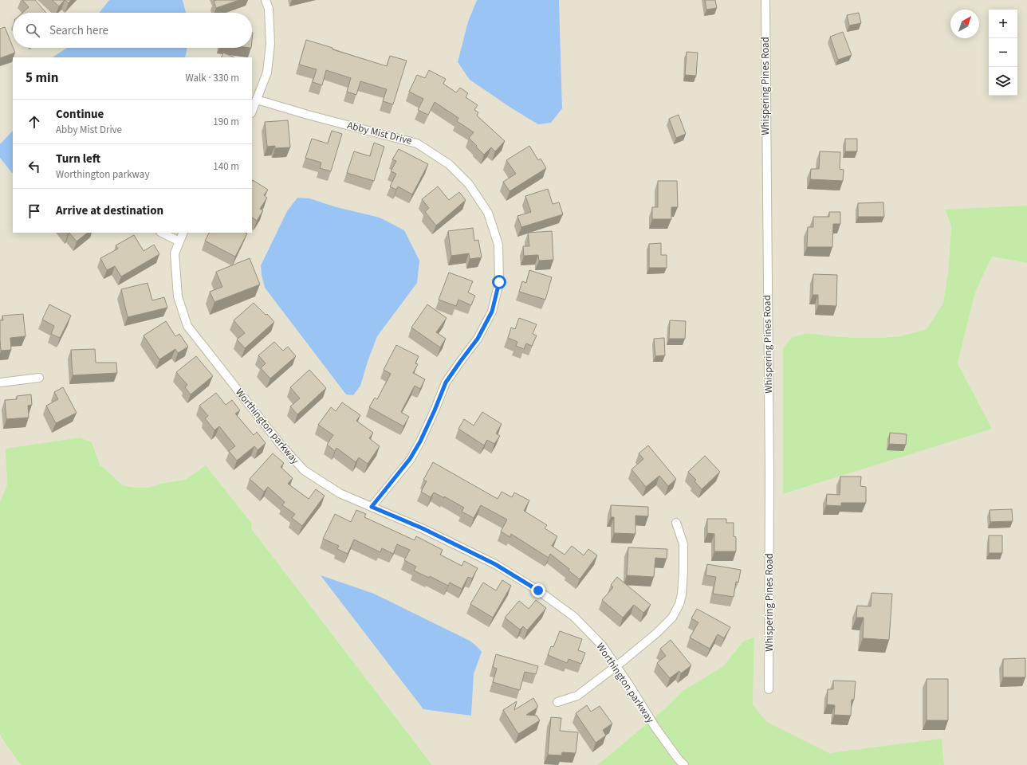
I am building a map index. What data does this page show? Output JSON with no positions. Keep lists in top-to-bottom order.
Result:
{
  "streets": {
    "street": ["Whispering Pines Road", "Abby Mist Drive", "Worthington parkway"]
  },
  "crossings": [
    ["Abby Mist Drive", "Worthington parkway"]
  ],
  "north": "top right",
  "page": {
    "map_buttons": ["+", "−"],
    "search": "Search here",
    "heading": ["5 min", "Walk · 330 m"],
    "list": [
      ["Continue", "Abby Mist Drive", "190 m"],
      ["Turn left", "Worthington parkway", "140 m"],
      "Arrive at destination"
    ]
  }
}
